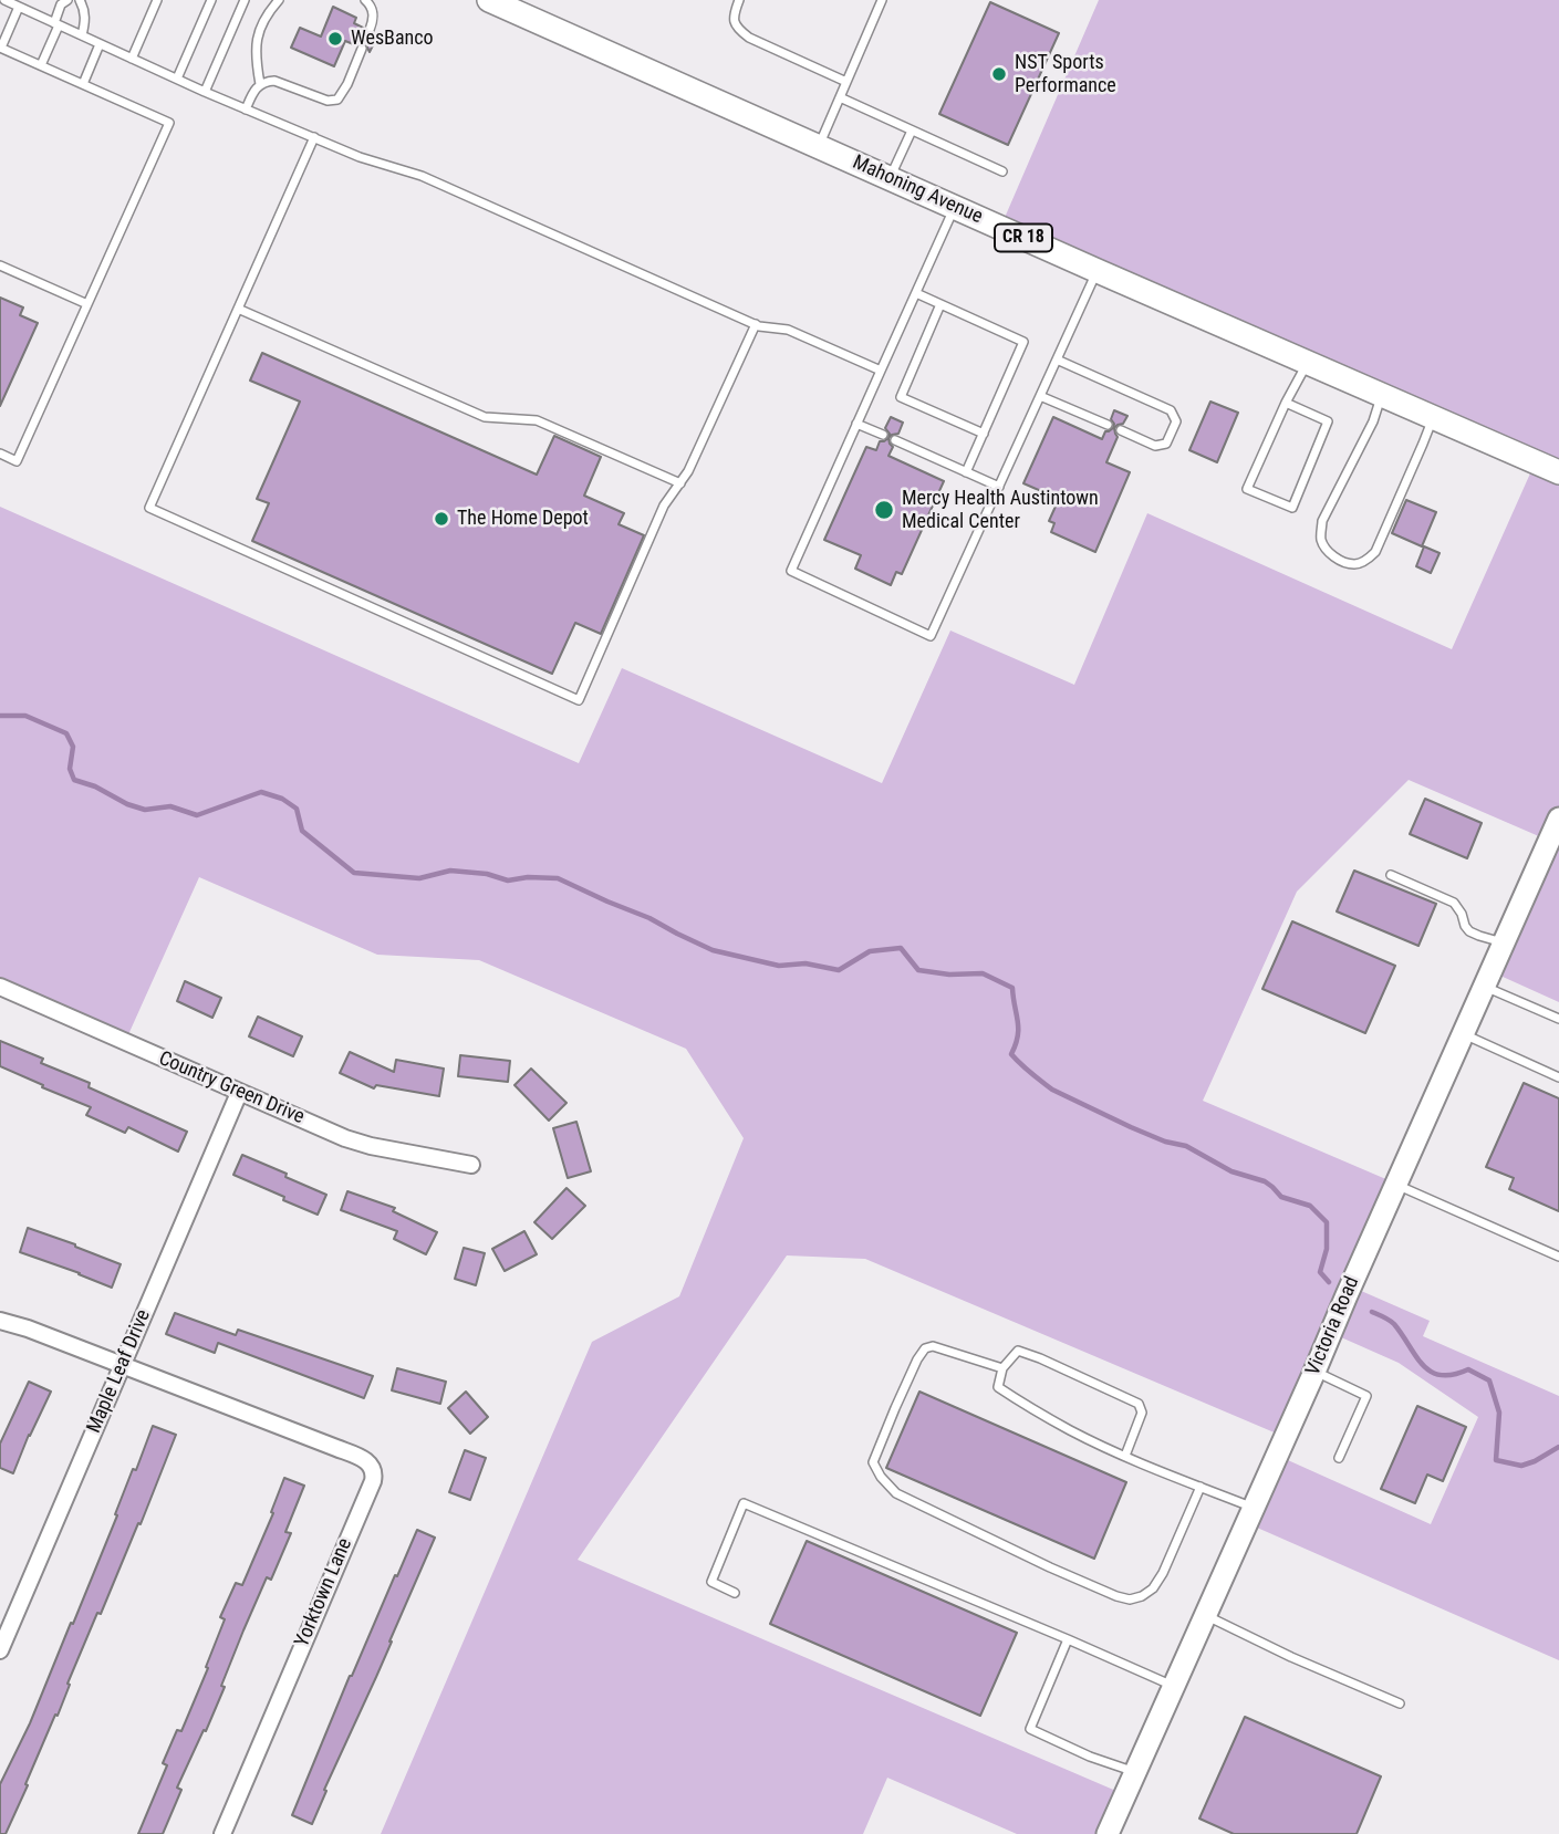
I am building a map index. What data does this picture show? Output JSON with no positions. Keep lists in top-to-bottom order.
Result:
{
  "streets": {
    "main road": ["Mahoning Avenue", "CR 18"],
    "street": [
      "Country Green Drive",
      "Victoria Road",
      "Maple Leaf Drive",
      "Yorktown Lane"
    ]
  },
  "crossings": [
    ["Country Green Drive", "Maple Leaf Drive"],
    ["Maple Leaf Drive", "Yorktown Lane"]
  ],
  "places": [
    "WesBanco",
    "NST Sports Performance",
    "Mercy Health Austintown Medical Center",
    "The Home Depot"
  ]
}
